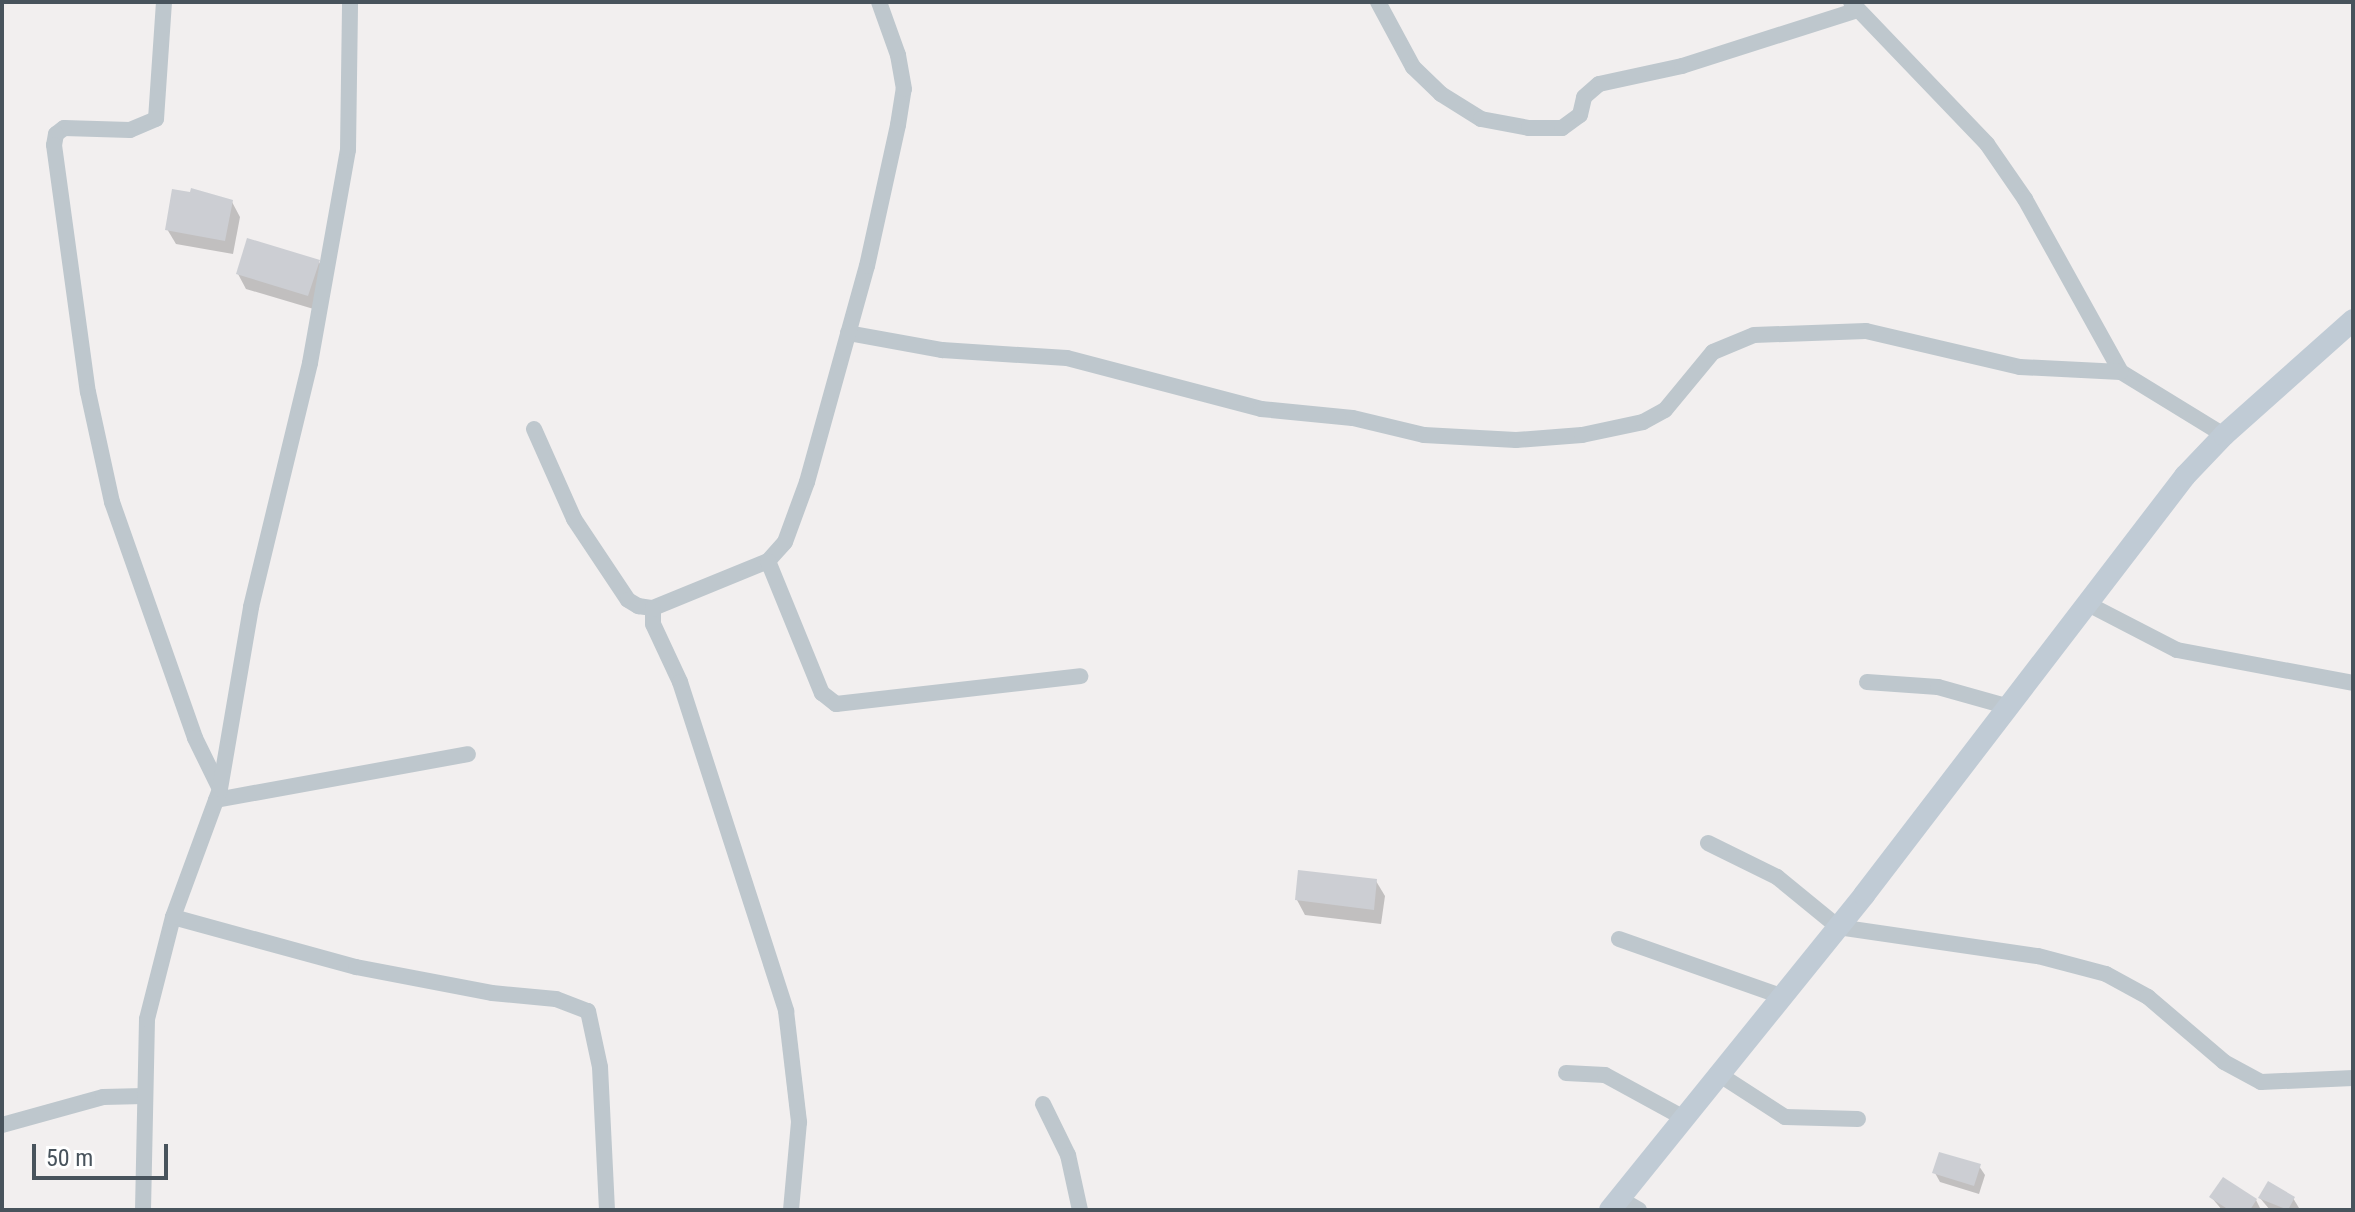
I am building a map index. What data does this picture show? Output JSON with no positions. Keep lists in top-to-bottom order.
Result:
{
  "scale_bar": "50 m"
}
